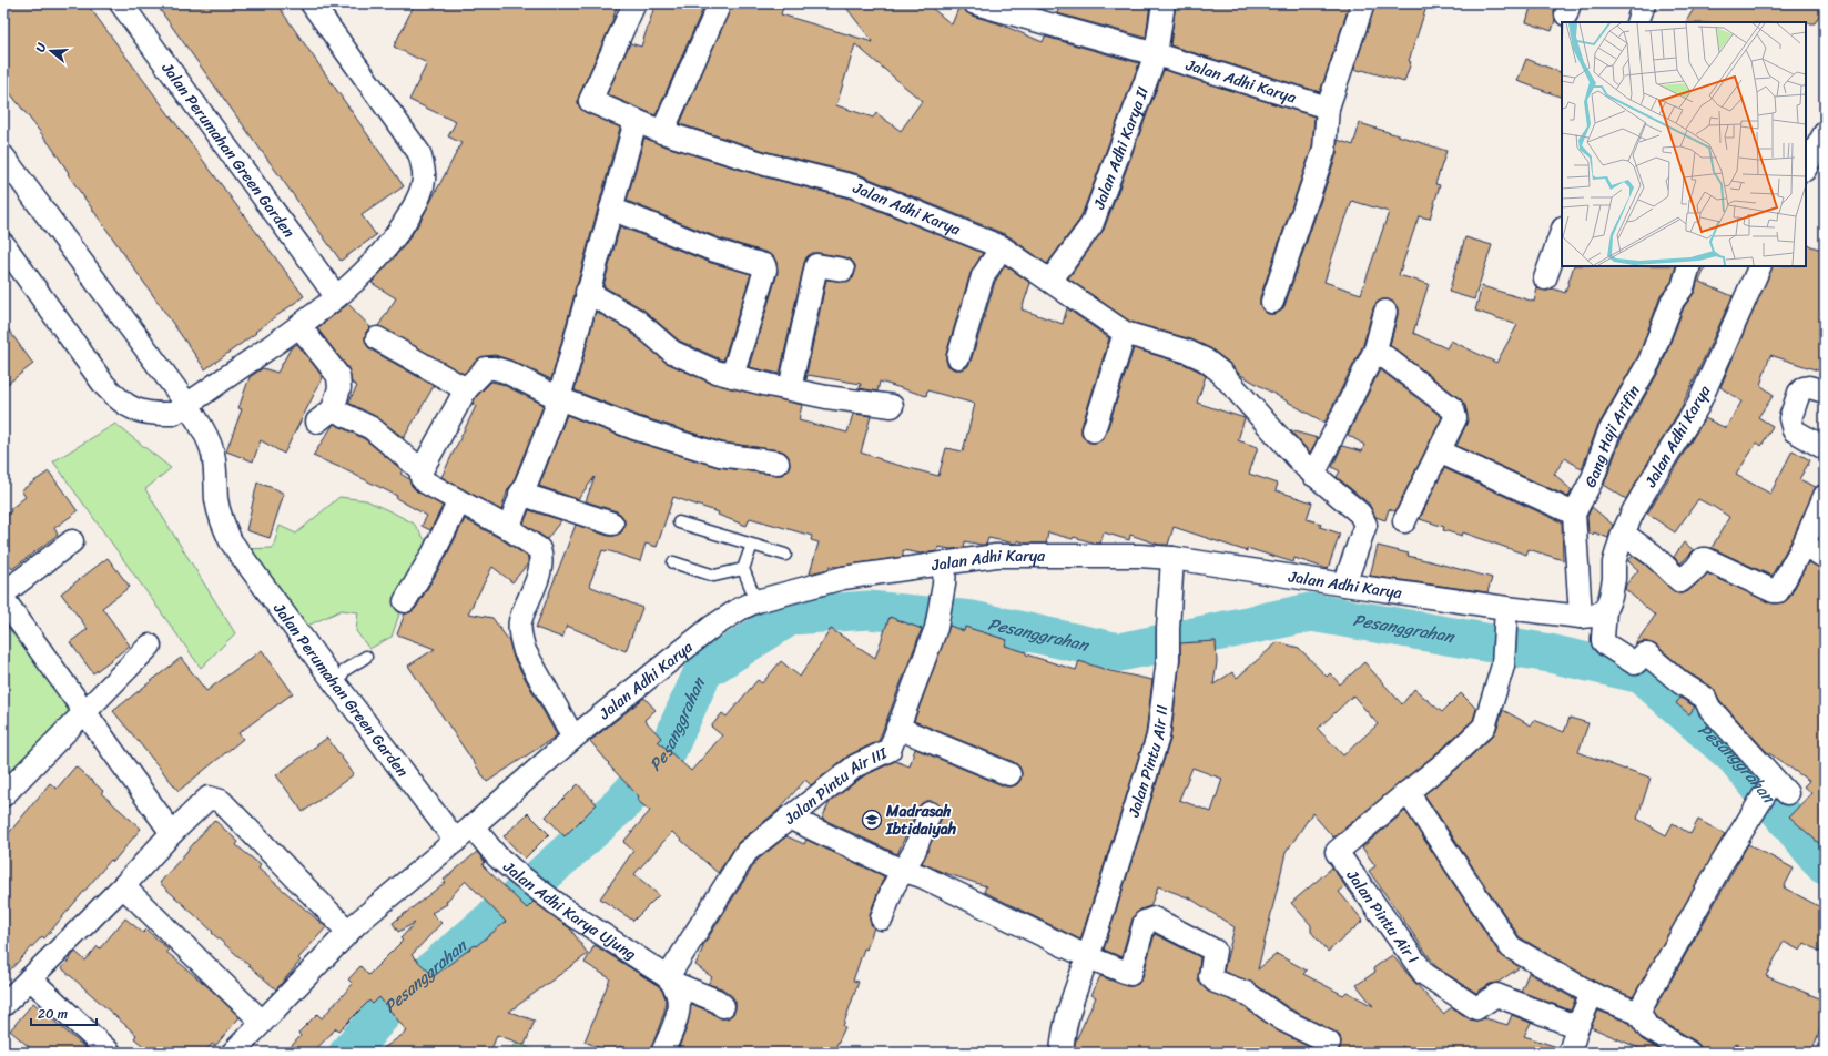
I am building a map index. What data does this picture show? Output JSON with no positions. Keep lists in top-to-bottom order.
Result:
{
  "streets": {
    "street": [
      "Jalan Adhi Karya",
      "Jalan Adhi Karya II",
      "Jalan Perumahan Green Garden",
      "Gang Haji Arifin",
      "Jalan Pintu Air II",
      "Jalan Pintu Air III",
      "Jalan Adhi Karya Ujung",
      "Jalan Pintu Air I"
    ]
  },
  "crossings": [
    ["Jalan Adhi Karya", "Jalan Adhi Karya II"],
    ["Jalan Adhi Karya", "Jalan Perumahan Green Garden"],
    ["Jalan Adhi Karya", "Jalan Pintu Air II"],
    ["Jalan Adhi Karya", "Jalan Pintu Air III"],
    ["Jalan Adhi Karya", "Jalan Adhi Karya Ujung"],
    ["Jalan Adhi Karya", "Jalan Pintu Air I"],
    ["Jalan Pintu Air III", "Jalan Adhi Karya Ujung"]
  ],
  "water": ["Pesanggrahan"],
  "places": {
    "school or university": ["Madrasah Ibtidaiyah"]
  },
  "scale_bar": "20 m",
  "north": "left"
}
